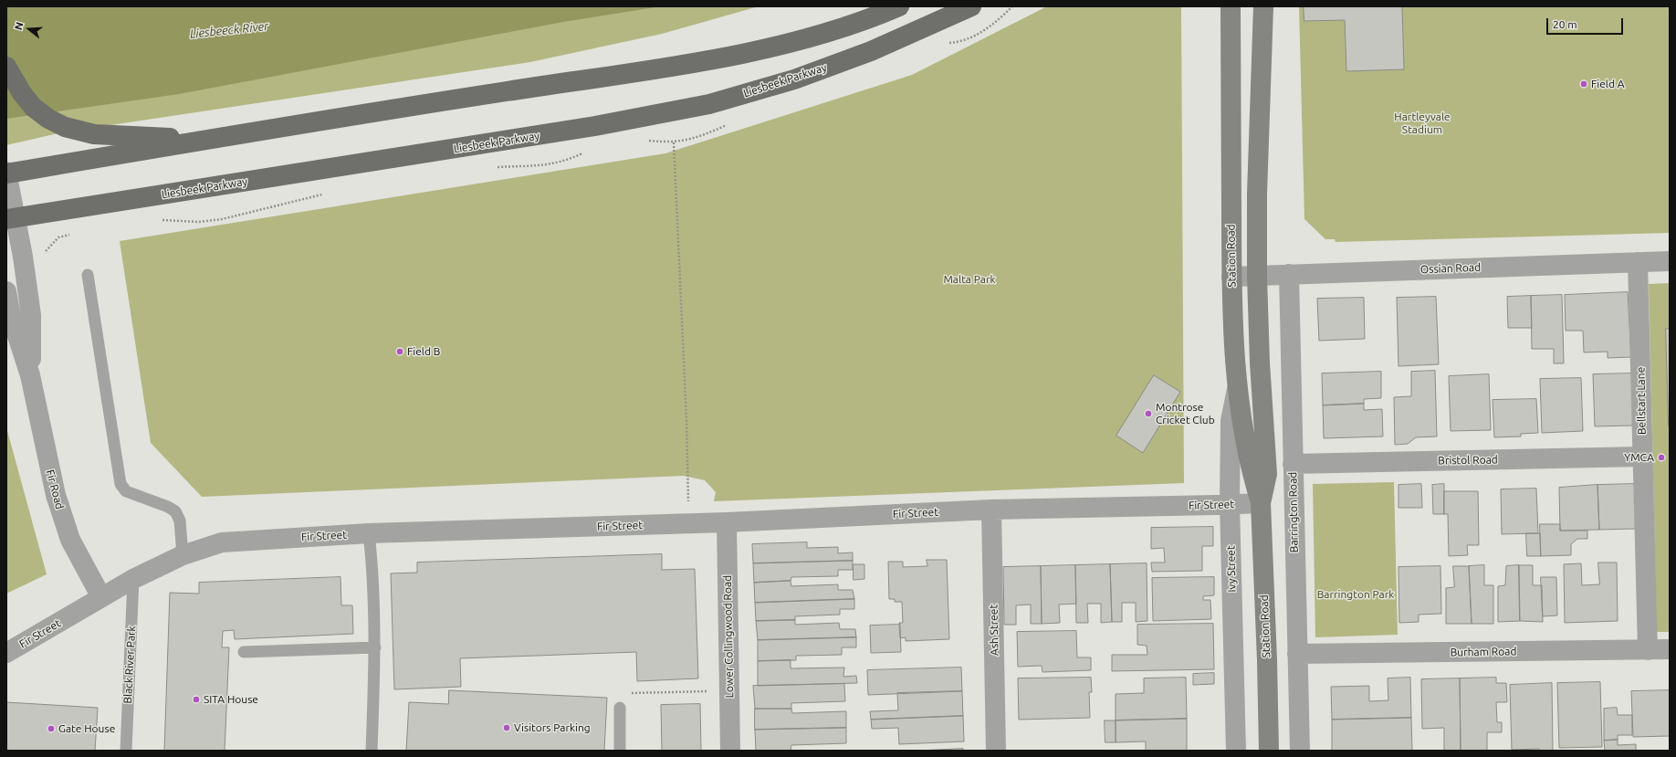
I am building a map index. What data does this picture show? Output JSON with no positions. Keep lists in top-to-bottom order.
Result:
{
  "streets": {
    "main road": ["Liesbeek Parkway", "Station Road"],
    "street": [
      "Ossian Road",
      "Bellstart Lane",
      "Bristol Road",
      "Fir Road",
      "Fir Street",
      "Barrington Road",
      "Ivy Street",
      "Ash Street",
      "Lower Collingwood Road",
      "Burham Road"
    ],
    "lane": ["Black River Park"]
  },
  "crossings": [
    ["Liesbeek Parkway", "Fir Road"],
    ["Station Road", "Ossian Road"],
    ["Station Road", "Fir Street"],
    ["Station Road", "Ivy Street"],
    ["Ossian Road", "Bellstart Lane"],
    ["Ossian Road", "Barrington Road"],
    ["Bellstart Lane", "Bristol Road"],
    ["Bellstart Lane", "Burham Road"],
    ["Bristol Road", "Barrington Road"],
    ["Fir Road", "Fir Street"],
    ["Fir Street", "Ivy Street"],
    ["Fir Street", "Ash Street"],
    ["Fir Street", "Lower Collingwood Road"],
    ["Fir Street", "Black River Park"],
    ["Barrington Road", "Burham Road"]
  ],
  "water": ["Liesbeeck River"],
  "parks": ["Hartleyvale Stadium", "Malta Park", "Barrington Park"],
  "places": [
    "Field A",
    "Field B",
    "Montrose Cricket Club",
    "YMCA",
    "SITA House",
    "Visitors Parking",
    "Gate House"
  ],
  "scale_bar": "20 m",
  "north": "left"
}
